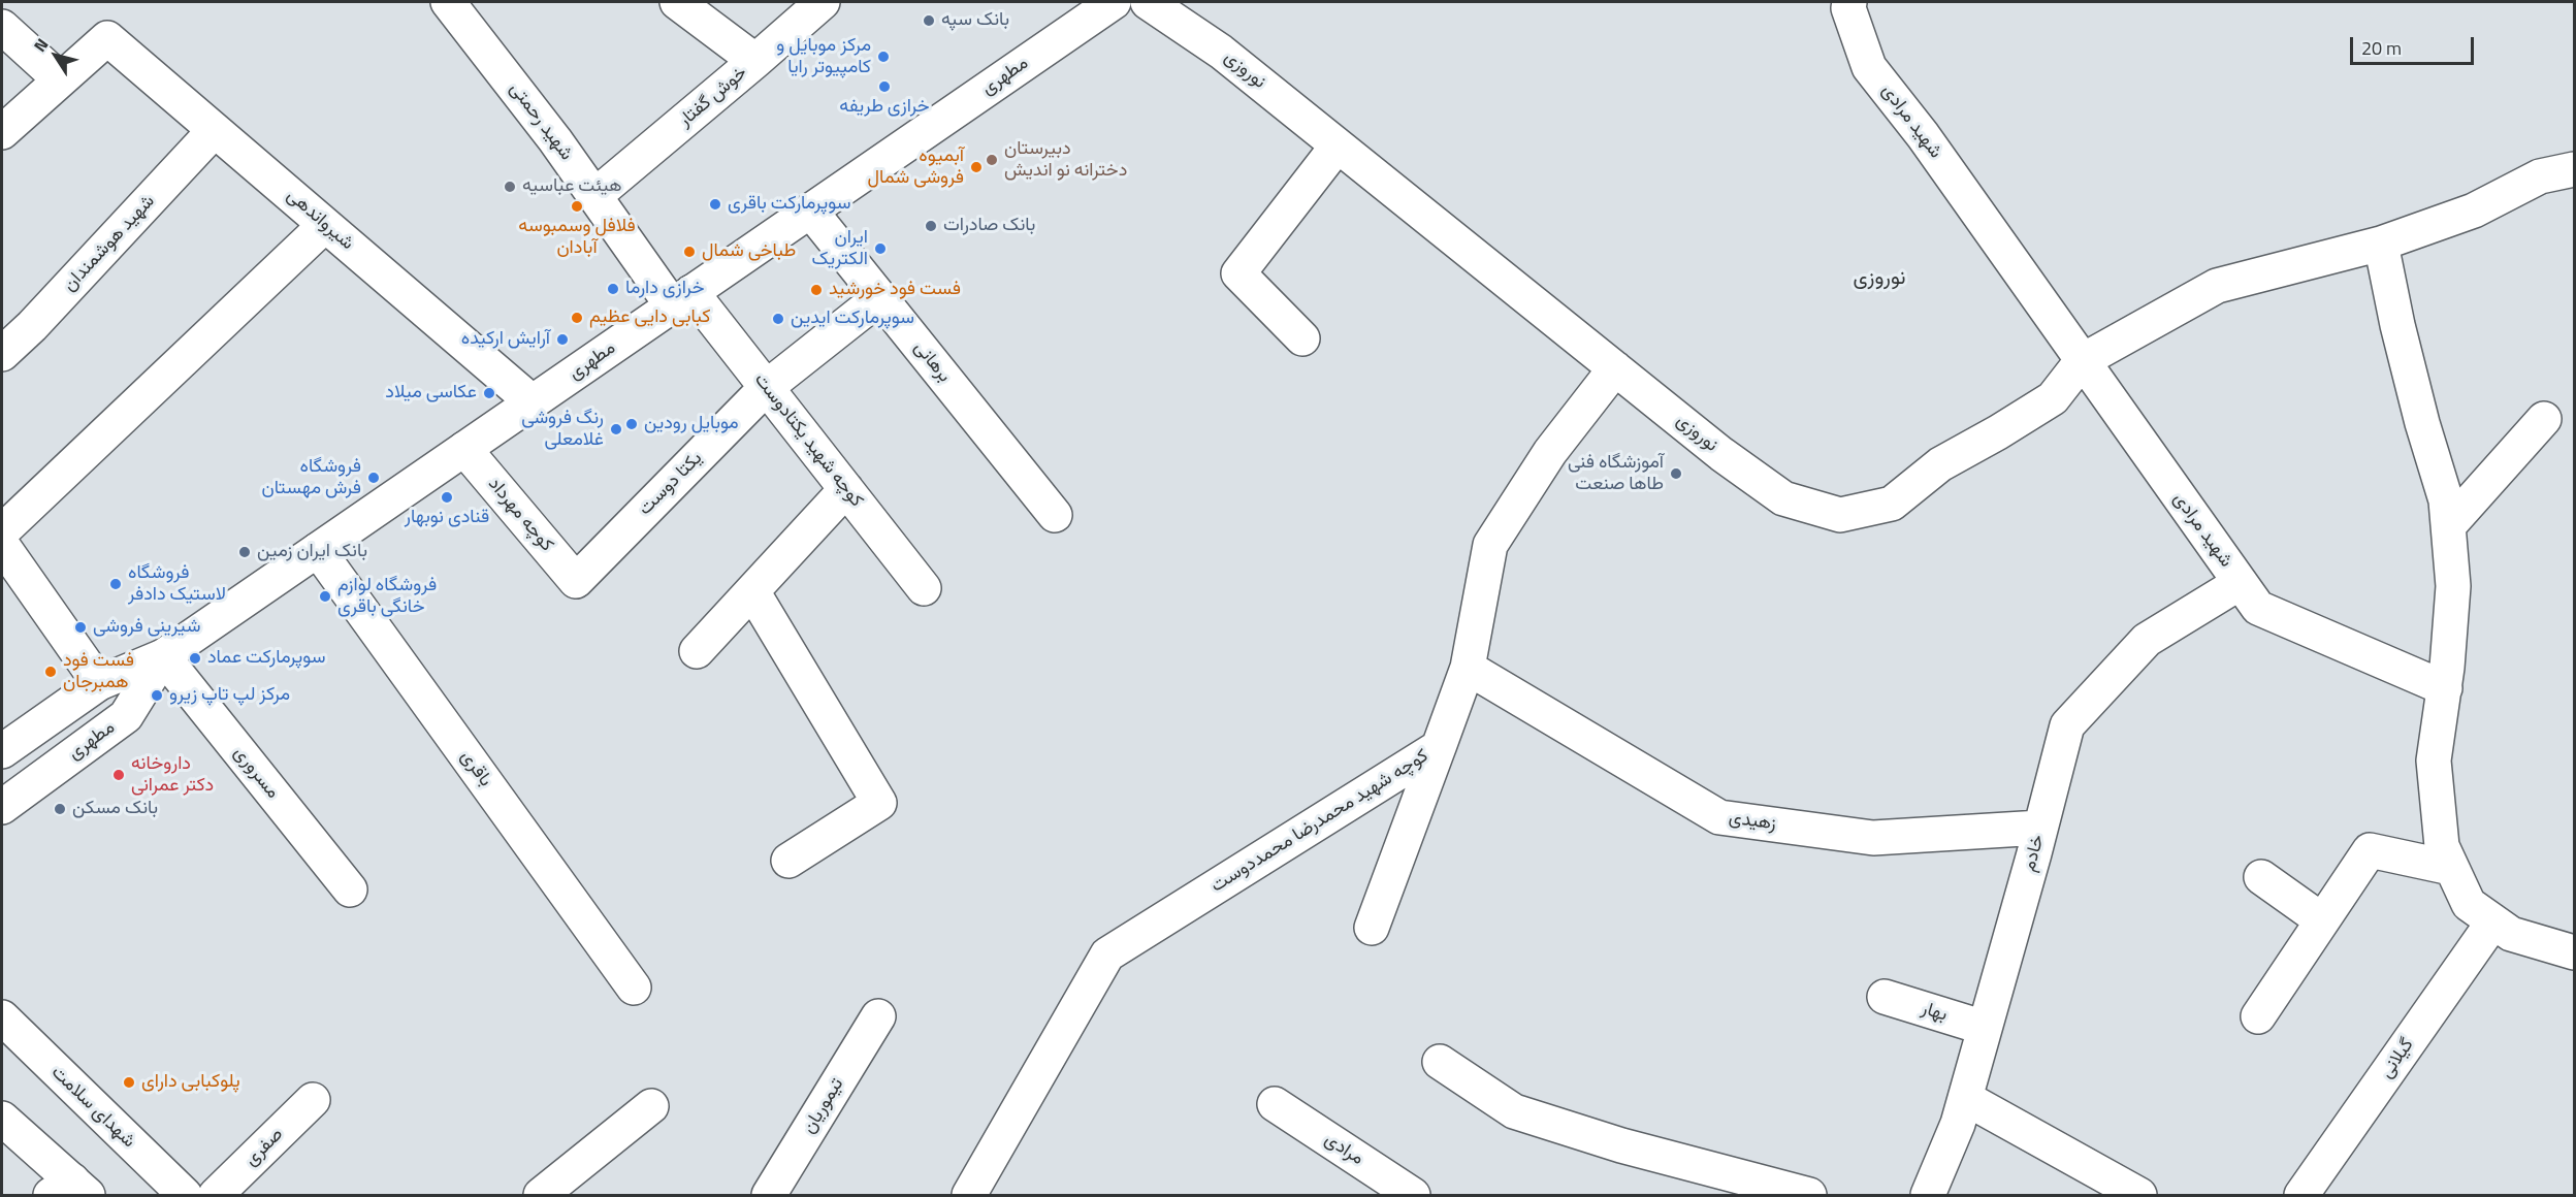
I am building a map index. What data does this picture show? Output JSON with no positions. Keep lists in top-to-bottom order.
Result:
{
  "streets": {
    "street": [
      "نوروزی",
      "مطهری",
      "خوش گفتار",
      "شهید رحمتی",
      "شهید مرادی",
      "شیرواندهی",
      "شهید هوشمندان",
      "برهانی",
      "کوچه شهید یکتادوست",
      "یکتا دوست",
      "کوچه مهرداد",
      "باقری",
      "مسروری",
      "کوچه شهید محمدرضا محمددوست",
      "زهیدی",
      "خادم",
      "بهار",
      "گیلانی",
      "تیموریان",
      "شهدای سلامت",
      "صفری",
      "مرادی"
    ]
  },
  "crossings": [
    ["نوروزی", "شهید مرادی"],
    ["نوروزی", "کوچه شهید محمدرضا محمددوست"],
    ["مطهری", "شهید رحمتی"],
    ["مطهری", "شیرواندهی"],
    ["مطهری", "برهانی"],
    ["مطهری", "کوچه شهید یکتادوست"],
    ["مطهری", "کوچه مهرداد"],
    ["مطهری", "باقری"],
    ["مطهری", "مسروری"],
    ["خوش گفتار", "شهید رحمتی"],
    ["شهید رحمتی", "کوچه شهید یکتادوست"],
    ["شهید مرادی", "خادم"],
    ["شیرواندهی", "شهید هوشمندان"],
    ["برهانی", "یکتا دوست"],
    ["کوچه شهید یکتادوست", "یکتا دوست"],
    ["یکتا دوست", "کوچه مهرداد"],
    ["کوچه شهید محمدرضا محمددوست", "زهیدی"],
    ["زهیدی", "خادم"],
    ["خادم", "بهار"]
  ],
  "districts": ["نوروزی"],
  "places": [
    "بانک سپه",
    "مرکز موبایل و کامپیوتر رایا",
    "خرازی طریفه",
    "دبیرستان دخترانه نو اندیش",
    "آبمیوه فروشی شمال",
    "هیئت عباسیه",
    "سوپرمارکت باقری",
    "فلافل وسمبوسه آبادان",
    "بانک صادرات",
    "ایران الکتریک",
    "طباخی شمال",
    "خرازی دارما",
    "فست فود خورشید",
    "کبابی دایی عظیم",
    "سوپرمارکت ایدین",
    "آرایش ارکیده",
    "عکاسی میلاد",
    "موبایل رودین",
    "رنگ فروشی غلامعلی",
    "آموزشگاه فنی طاها صنعت",
    "فروشگاه فرش مهستان",
    "قنادی نوبهار",
    "بانک ایران زمین",
    "فروشگاه لاستیک دادفر",
    "فروشگاه لوازم خانگی باقری",
    "شیرینی فروشی",
    "سوپرمارکت عماد",
    "فست فود همبرجان",
    "مرکز لپ تاپ زیرو",
    "داروخانه دکتر عمرانی",
    "بانک مسکن",
    "پلوکبابی دارای"
  ],
  "scale_bar": "20 m",
  "north": "top left"
}
